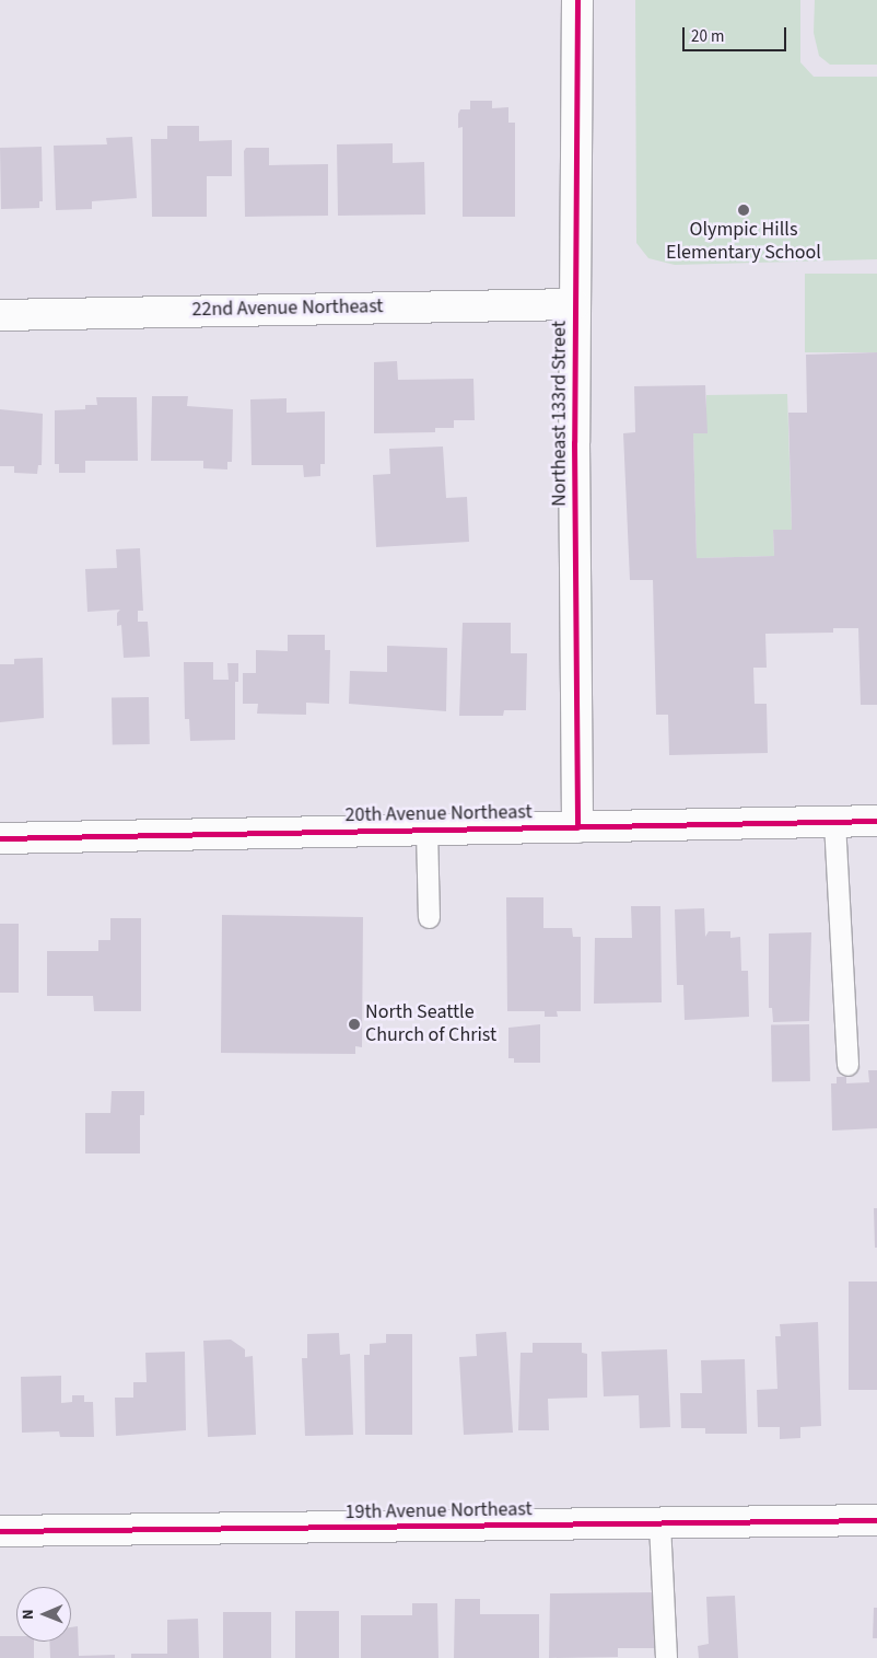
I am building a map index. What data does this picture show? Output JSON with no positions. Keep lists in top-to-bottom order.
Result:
{
  "streets": {
    "street": [
      "22nd Avenue Northeast",
      "Northeast 133rd Street",
      "20th Avenue Northeast",
      "19th Avenue Northeast"
    ]
  },
  "crossings": [
    ["22nd Avenue Northeast", "Northeast 133rd Street"],
    ["Northeast 133rd Street", "20th Avenue Northeast"]
  ],
  "places": ["Olympic Hills Elementary School", "North Seattle Church of Christ"],
  "scale_bar": "20 m",
  "north": "left"
}
